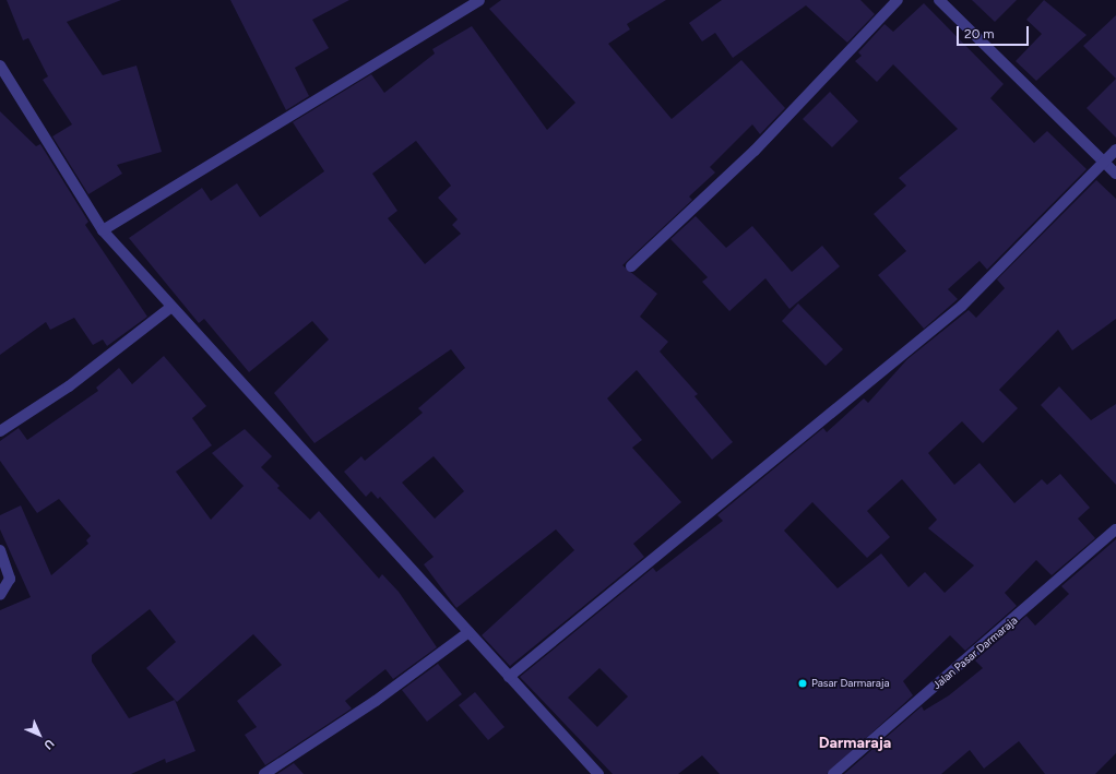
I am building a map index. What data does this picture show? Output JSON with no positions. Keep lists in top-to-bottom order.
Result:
{
  "streets": {
    "street": ["Jalan Pasar Darmaraja"]
  },
  "districts": ["Darmaraja"],
  "places": ["Pasar Darmaraja"],
  "scale_bar": "20 m",
  "north": "bottom right"
}
